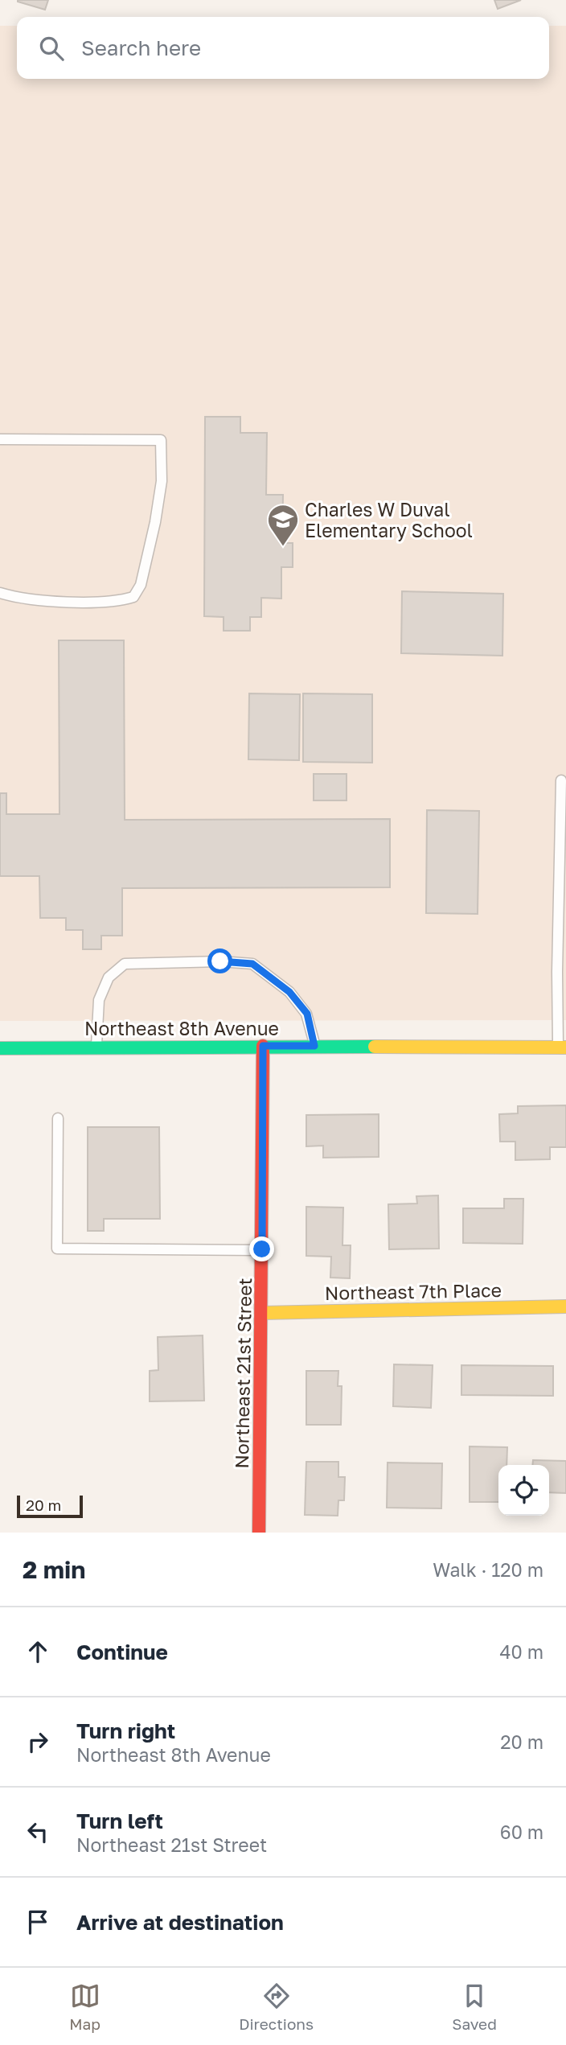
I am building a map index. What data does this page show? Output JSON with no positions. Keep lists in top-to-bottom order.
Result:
{
  "streets": {
    "street": ["Northeast 8th Avenue", "Northeast 7th Place", "Northeast 21st Street"]
  },
  "crossings": [
    ["Northeast 8th Avenue", "Northeast 21st Street"],
    ["Northeast 7th Place", "Northeast 21st Street"]
  ],
  "places": {
    "school or university": ["Charles W Duval Elementary School"]
  },
  "scale_bar": "20 m",
  "page": {
    "search": "Search here",
    "scale": "20 m",
    "heading": ["2 min", "Walk · 120 m"],
    "list": [
      ["Continue", "40 m"],
      ["Turn right", "Northeast 8th Avenue", "20 m"],
      ["Turn left", "Northeast 21st Street", "60 m"],
      "Arrive at destination"
    ],
    "nav": ["Map", "Directions", "Saved"]
  }
}
